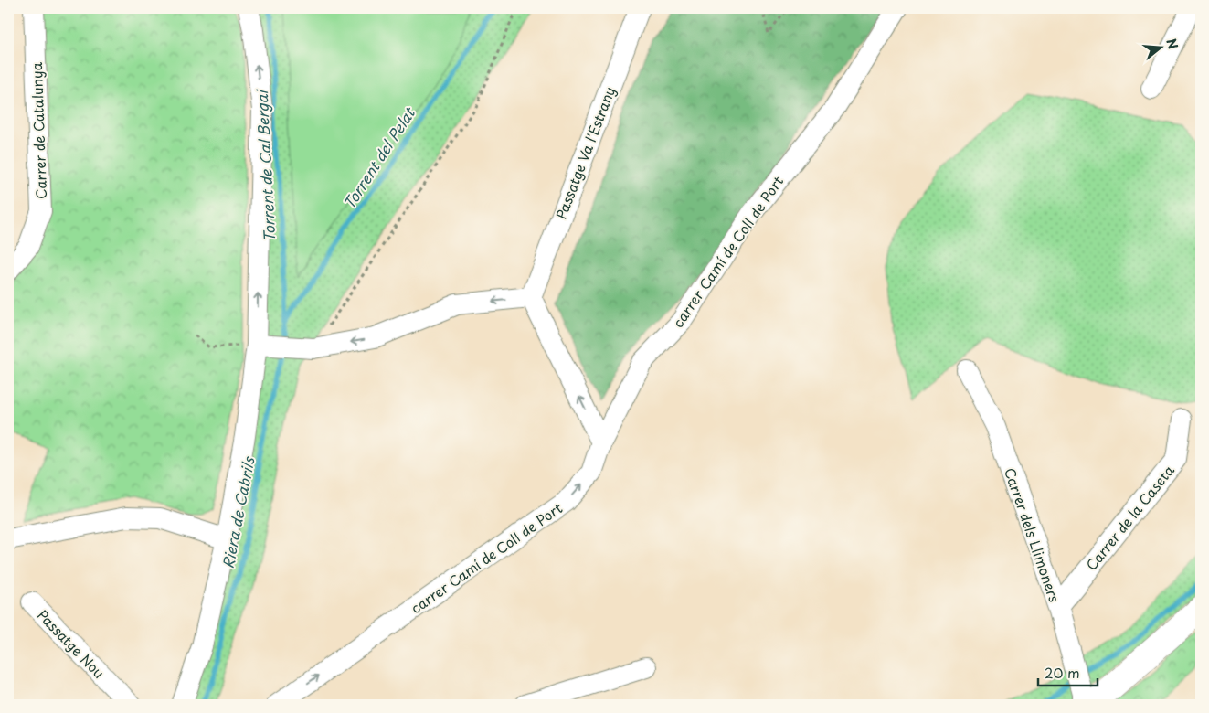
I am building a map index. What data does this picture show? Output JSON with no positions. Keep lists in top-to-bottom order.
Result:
{
  "streets": {
    "street": [
      "Carrer de Catalunya",
      "Passatge Va l'Estrany",
      "carrer Camí de Coll de Port",
      "Carrer de la Caseta",
      "Carrer dels Llimoners",
      "Passatge Nou"
    ]
  },
  "crossings": [
    ["Carrer de la Caseta", "Carrer dels Llimoners"]
  ],
  "one_way": ["carrer Camí de Coll de Port"],
  "water": ["Torrent del Pelat", "Torrent de Cal Bergai", "Riera de Cabrils"],
  "scale_bar": "20 m",
  "north": "right"
}
